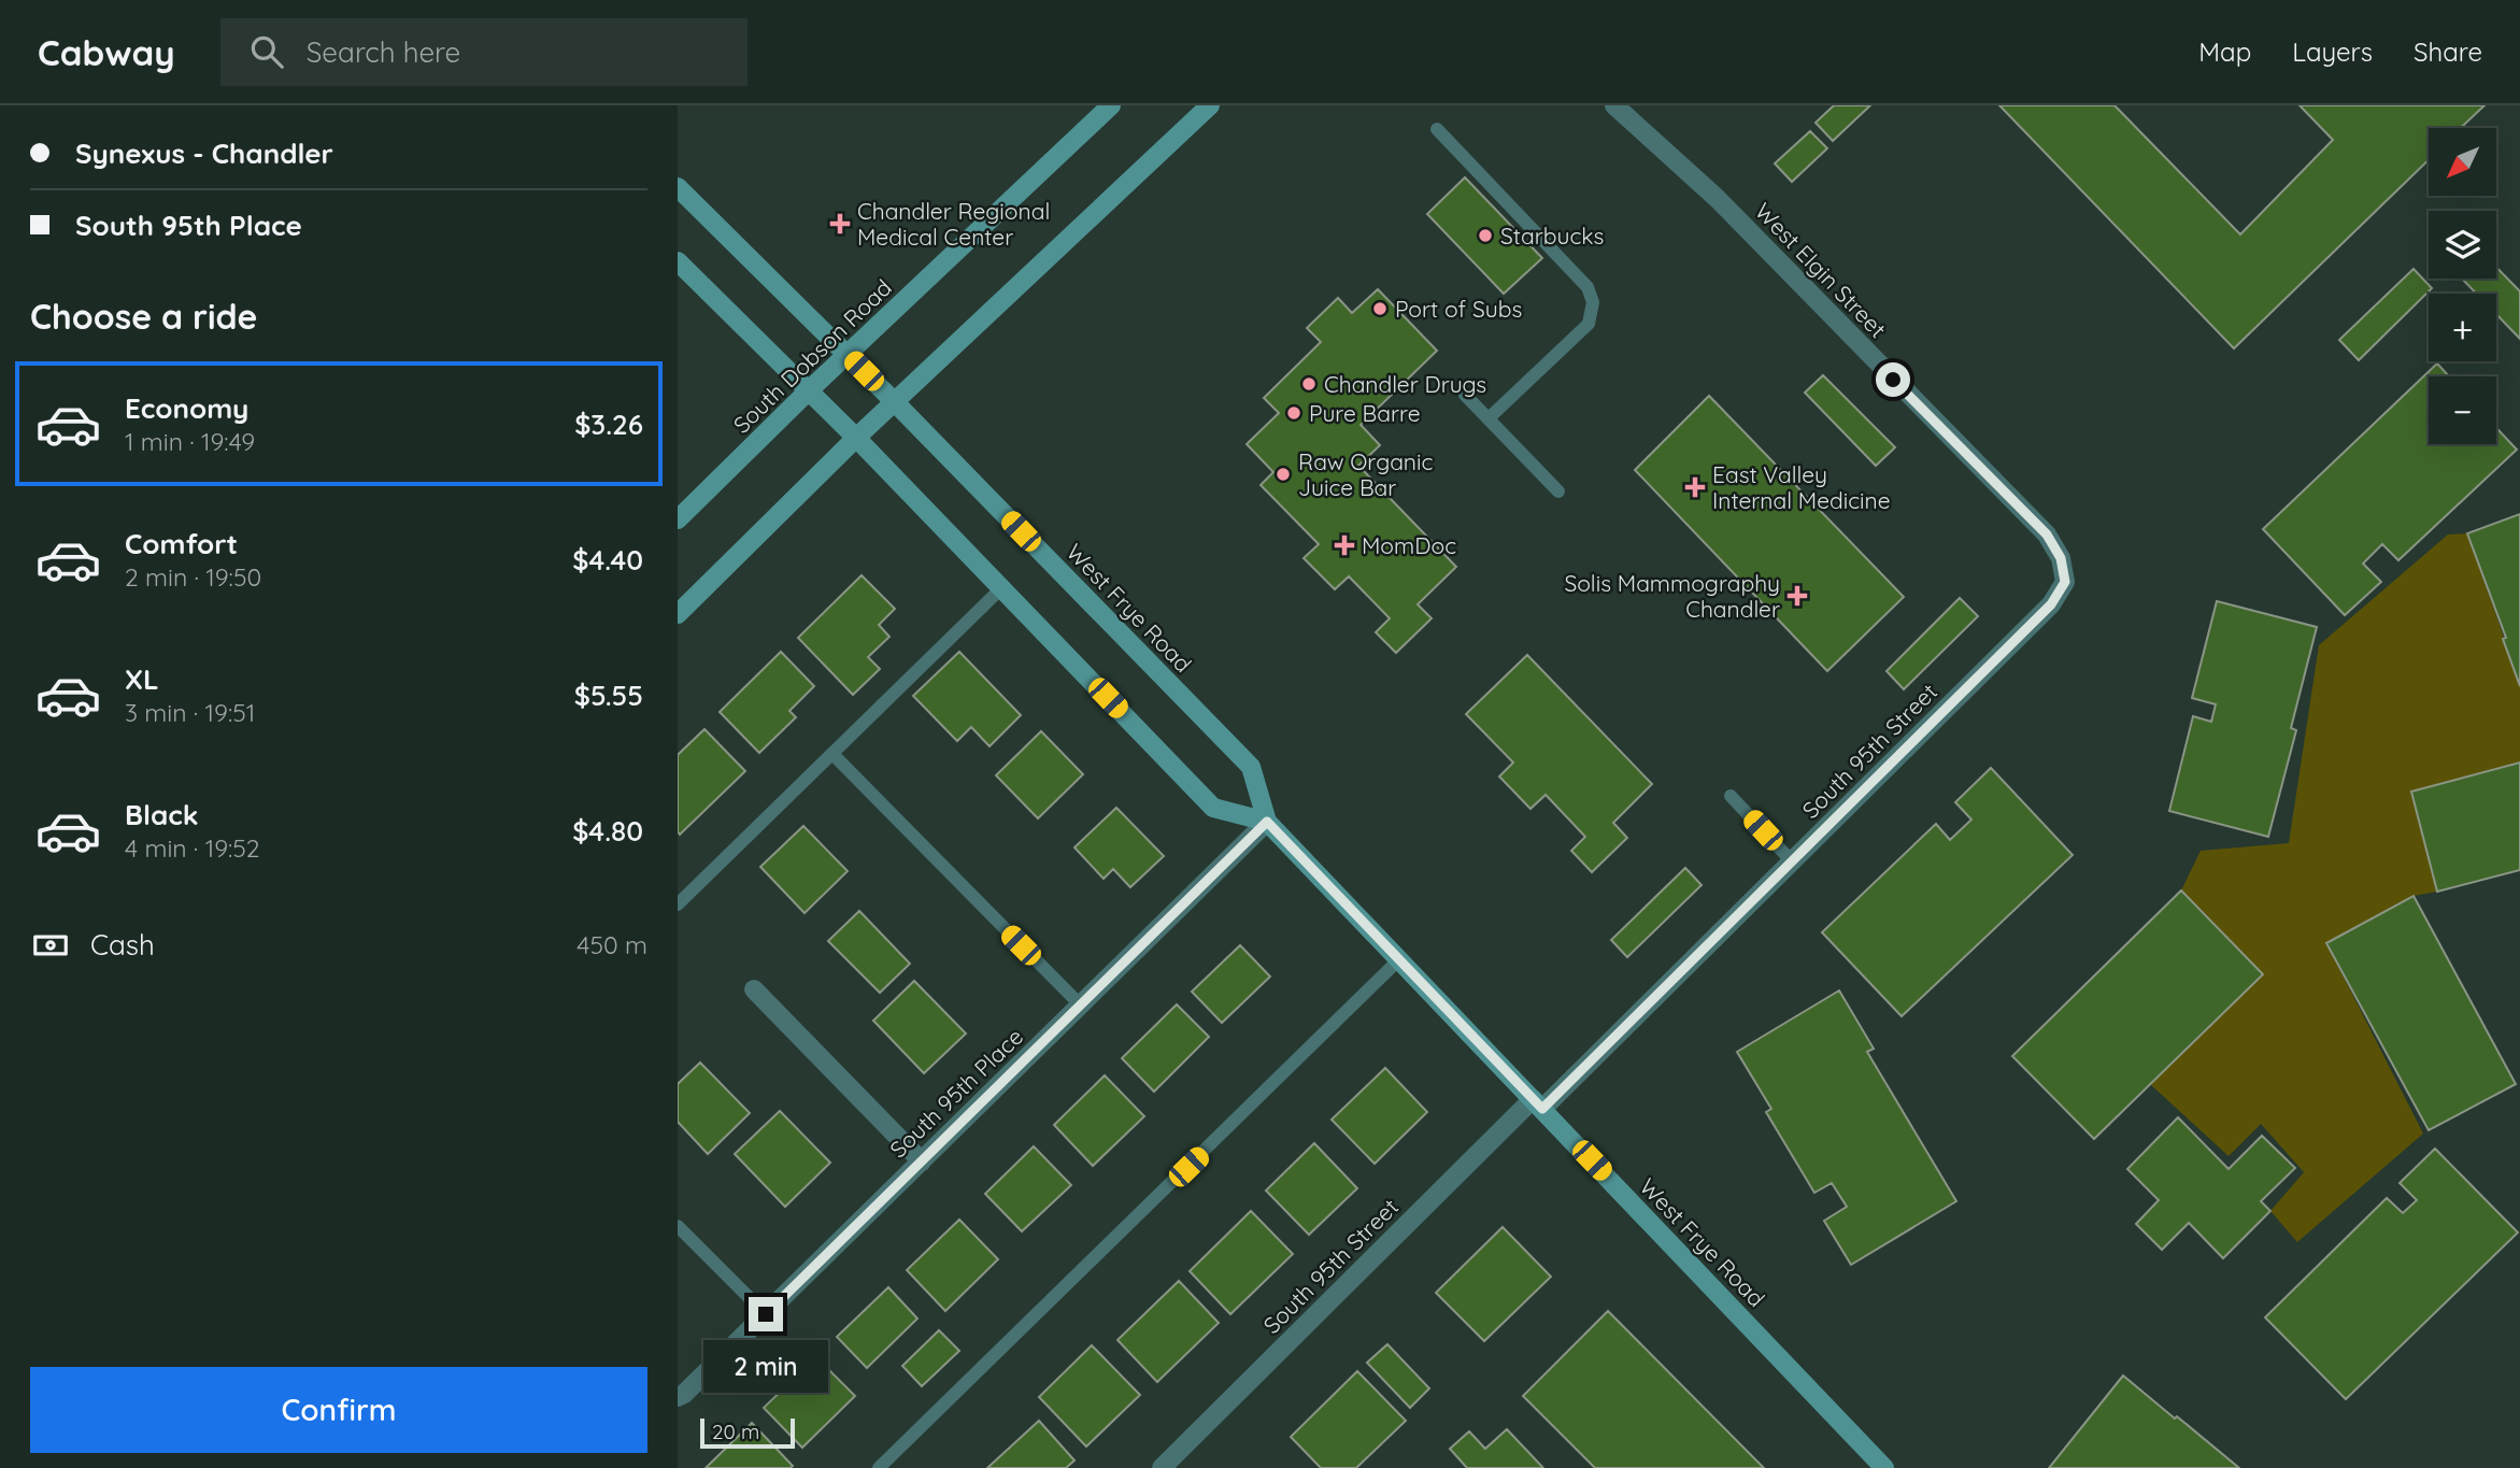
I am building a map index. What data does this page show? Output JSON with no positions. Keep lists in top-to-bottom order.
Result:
{
  "streets": {
    "street": [
      "West Elgin Street",
      "South Dobson Road",
      "West Frye Road",
      "South 95th Street",
      "South 95th Place"
    ]
  },
  "crossings": [
    ["West Elgin Street", "South 95th Street"],
    ["South Dobson Road", "West Frye Road"],
    ["West Frye Road", "South 95th Street"],
    ["West Frye Road", "South 95th Place"]
  ],
  "places": {
    "health": [
      "Chandler Regional Medical Center",
      "East Valley Internal Medicine",
      "MomDoc",
      "Solis Mammography Chandler"
    ],
    "other": [
      "Starbucks",
      "Port of Subs",
      "Chandler Drugs",
      "Pure Barre",
      "Raw Organic Juice Bar"
    ]
  },
  "scale_bar": "20 m",
  "north": "bottom left",
  "page": {
    "header": "Cabway",
    "search": "Search here",
    "nav": ["Map", "Layers", "Share"],
    "banner": ["Synexus - Chandler", "South 95th Place"],
    "map_buttons": ["+", "−"],
    "heading": "Choose a ride",
    "list": [
      {
        "name": "Economy",
        "note": "1 min · 19:49",
        "value": "$3.26"
      },
      {
        "name": "Comfort",
        "note": "2 min · 19:50",
        "value": "$4.40"
      },
      {
        "name": "XL",
        "note": "3 min · 19:51",
        "value": "$5.55"
      },
      {
        "name": "Black",
        "note": "4 min · 19:52",
        "value": "$4.80"
      }
    ],
    "pay": ["Cash", "450 m"],
    "bubble": "2 min",
    "buttons": "Confirm",
    "scale": "20 m"
  }
}
